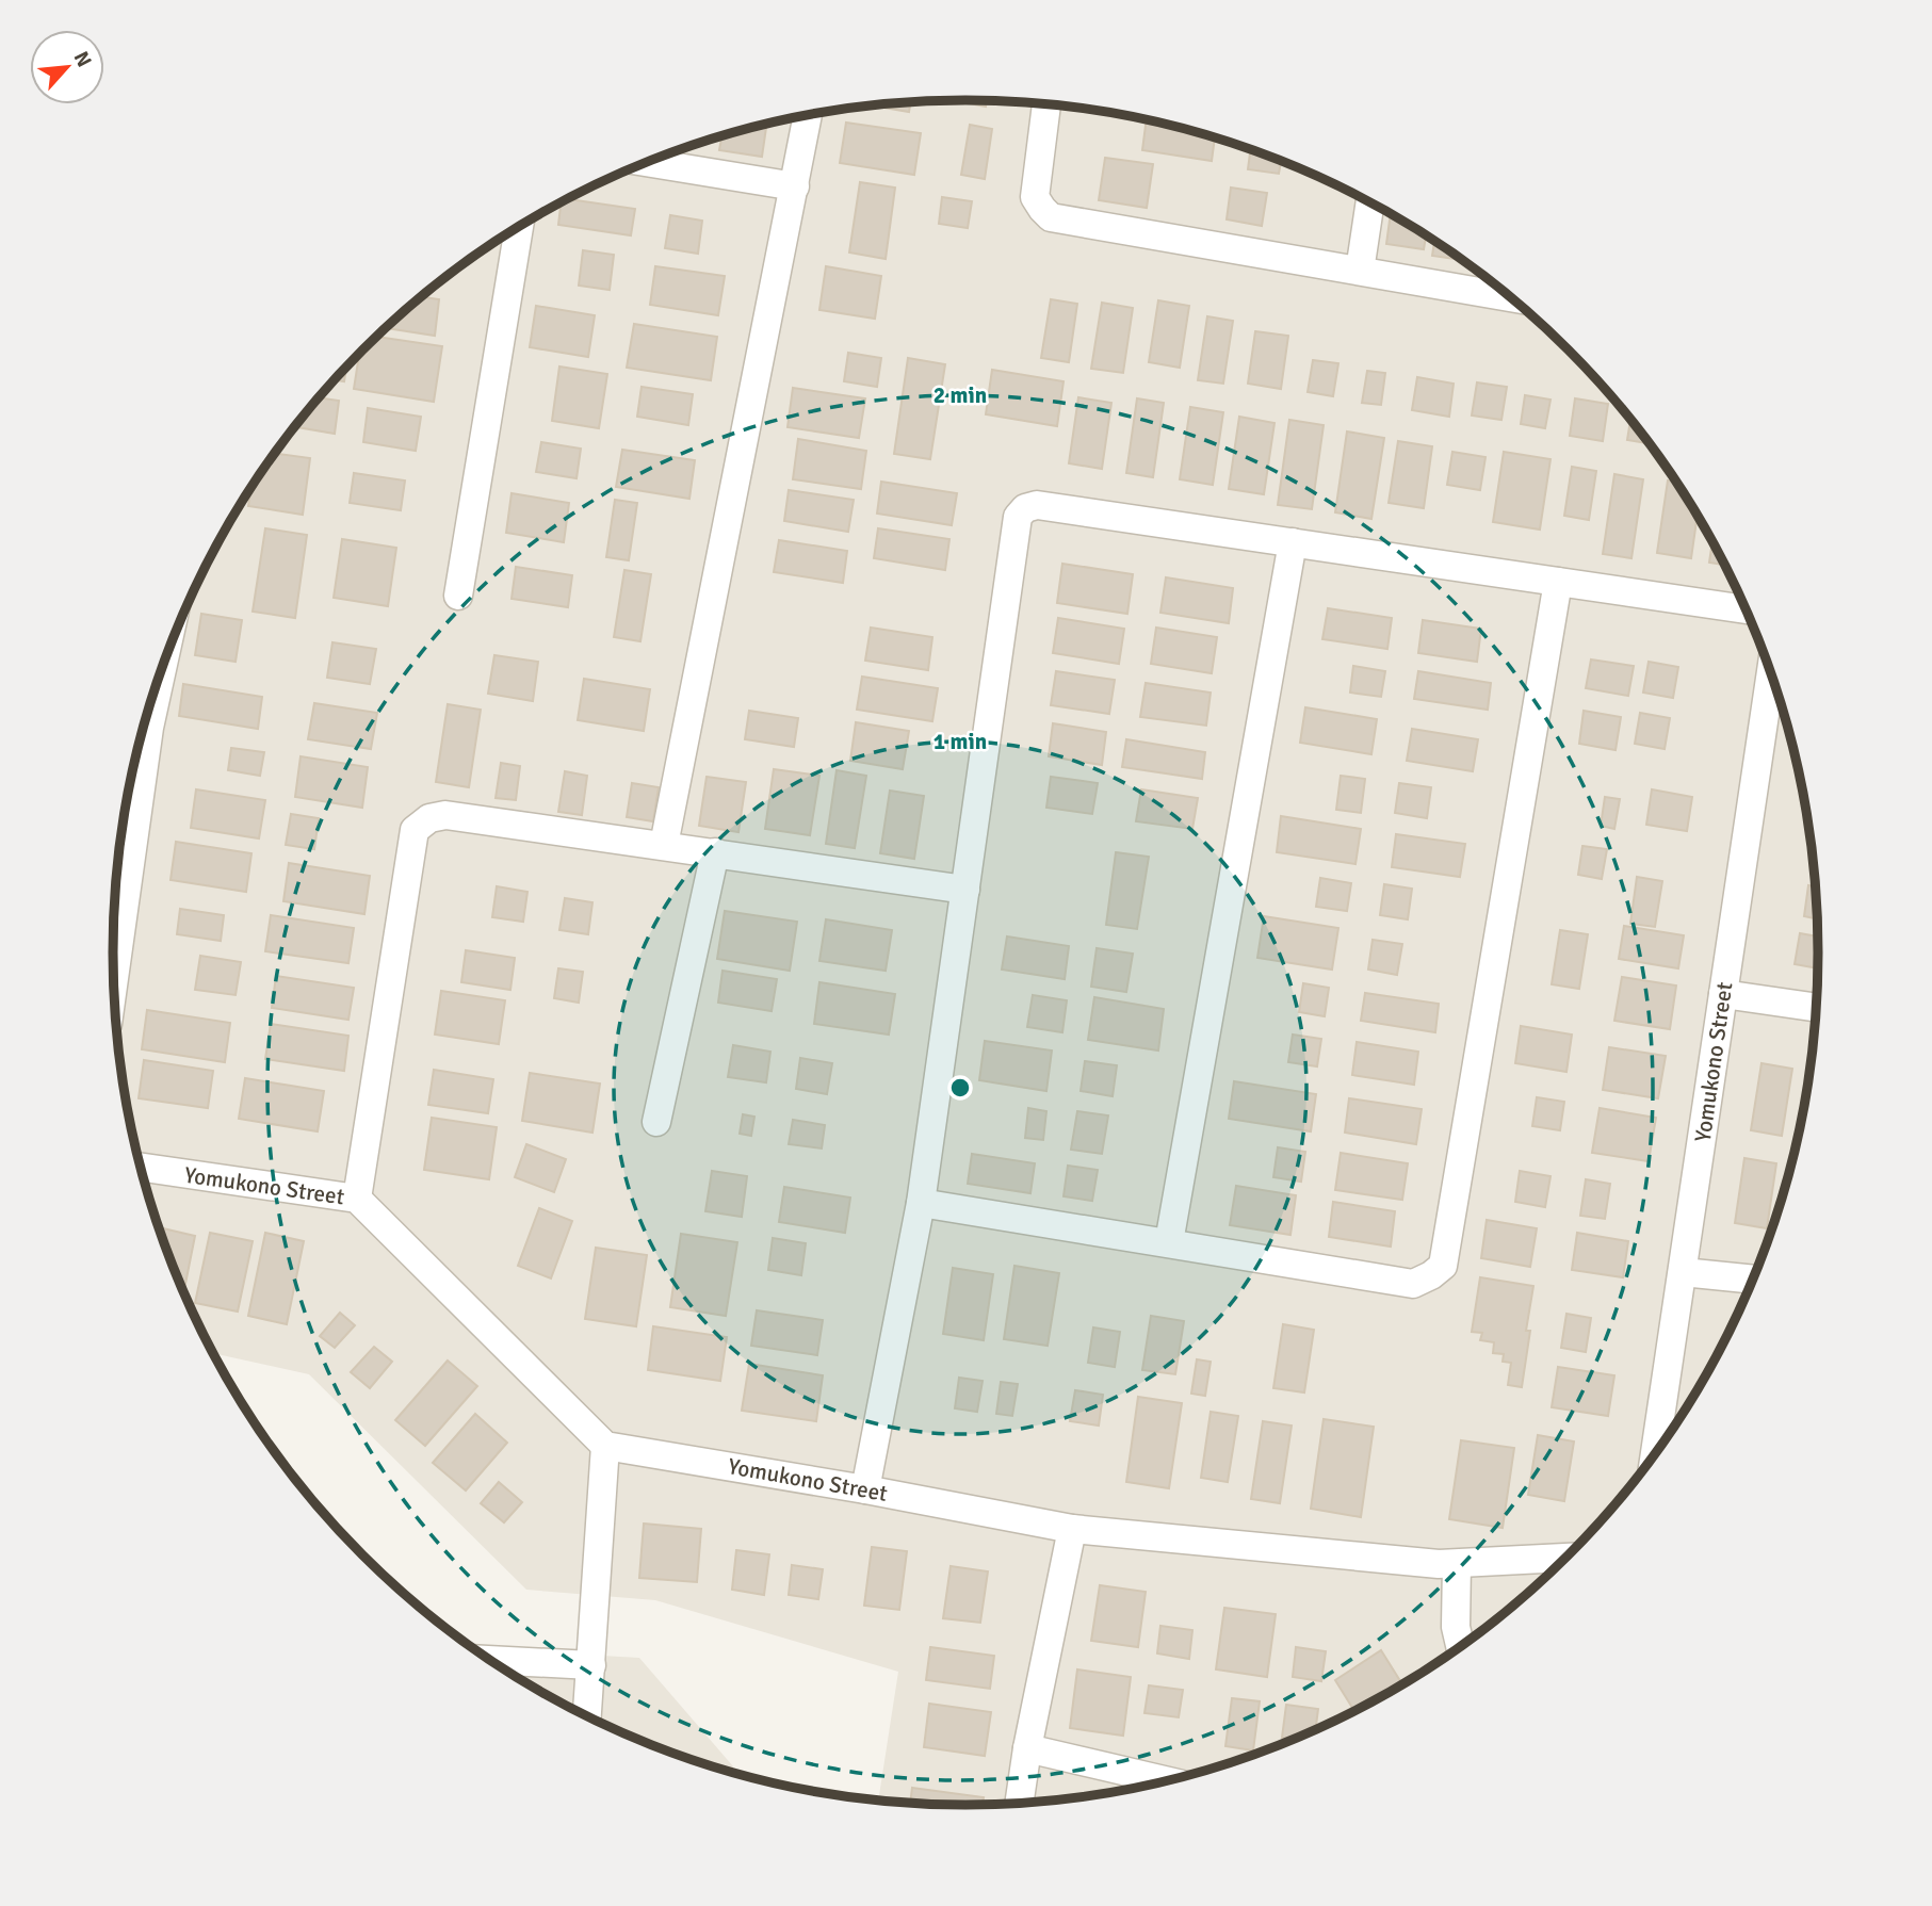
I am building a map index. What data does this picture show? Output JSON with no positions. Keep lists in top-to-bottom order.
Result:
{
  "streets": {
    "street": ["Yomukono Street"]
  },
  "north": "top right",
  "rings": ["2 min", "1 min"]
}
